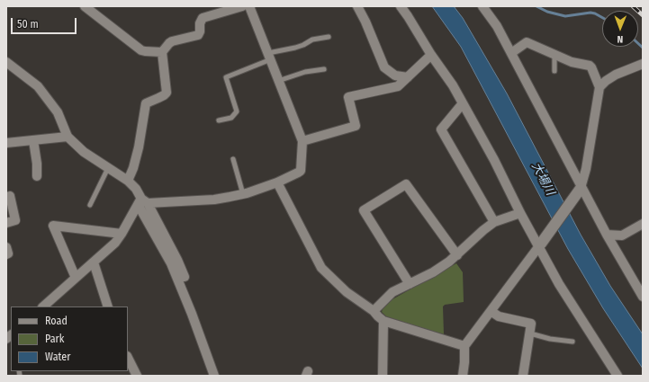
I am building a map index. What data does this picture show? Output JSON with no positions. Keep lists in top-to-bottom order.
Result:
{
  "water": ["大場川"],
  "legend": ["Road", "Park", "Water"],
  "scale_bar": "50 m",
  "north": "bottom"
}
